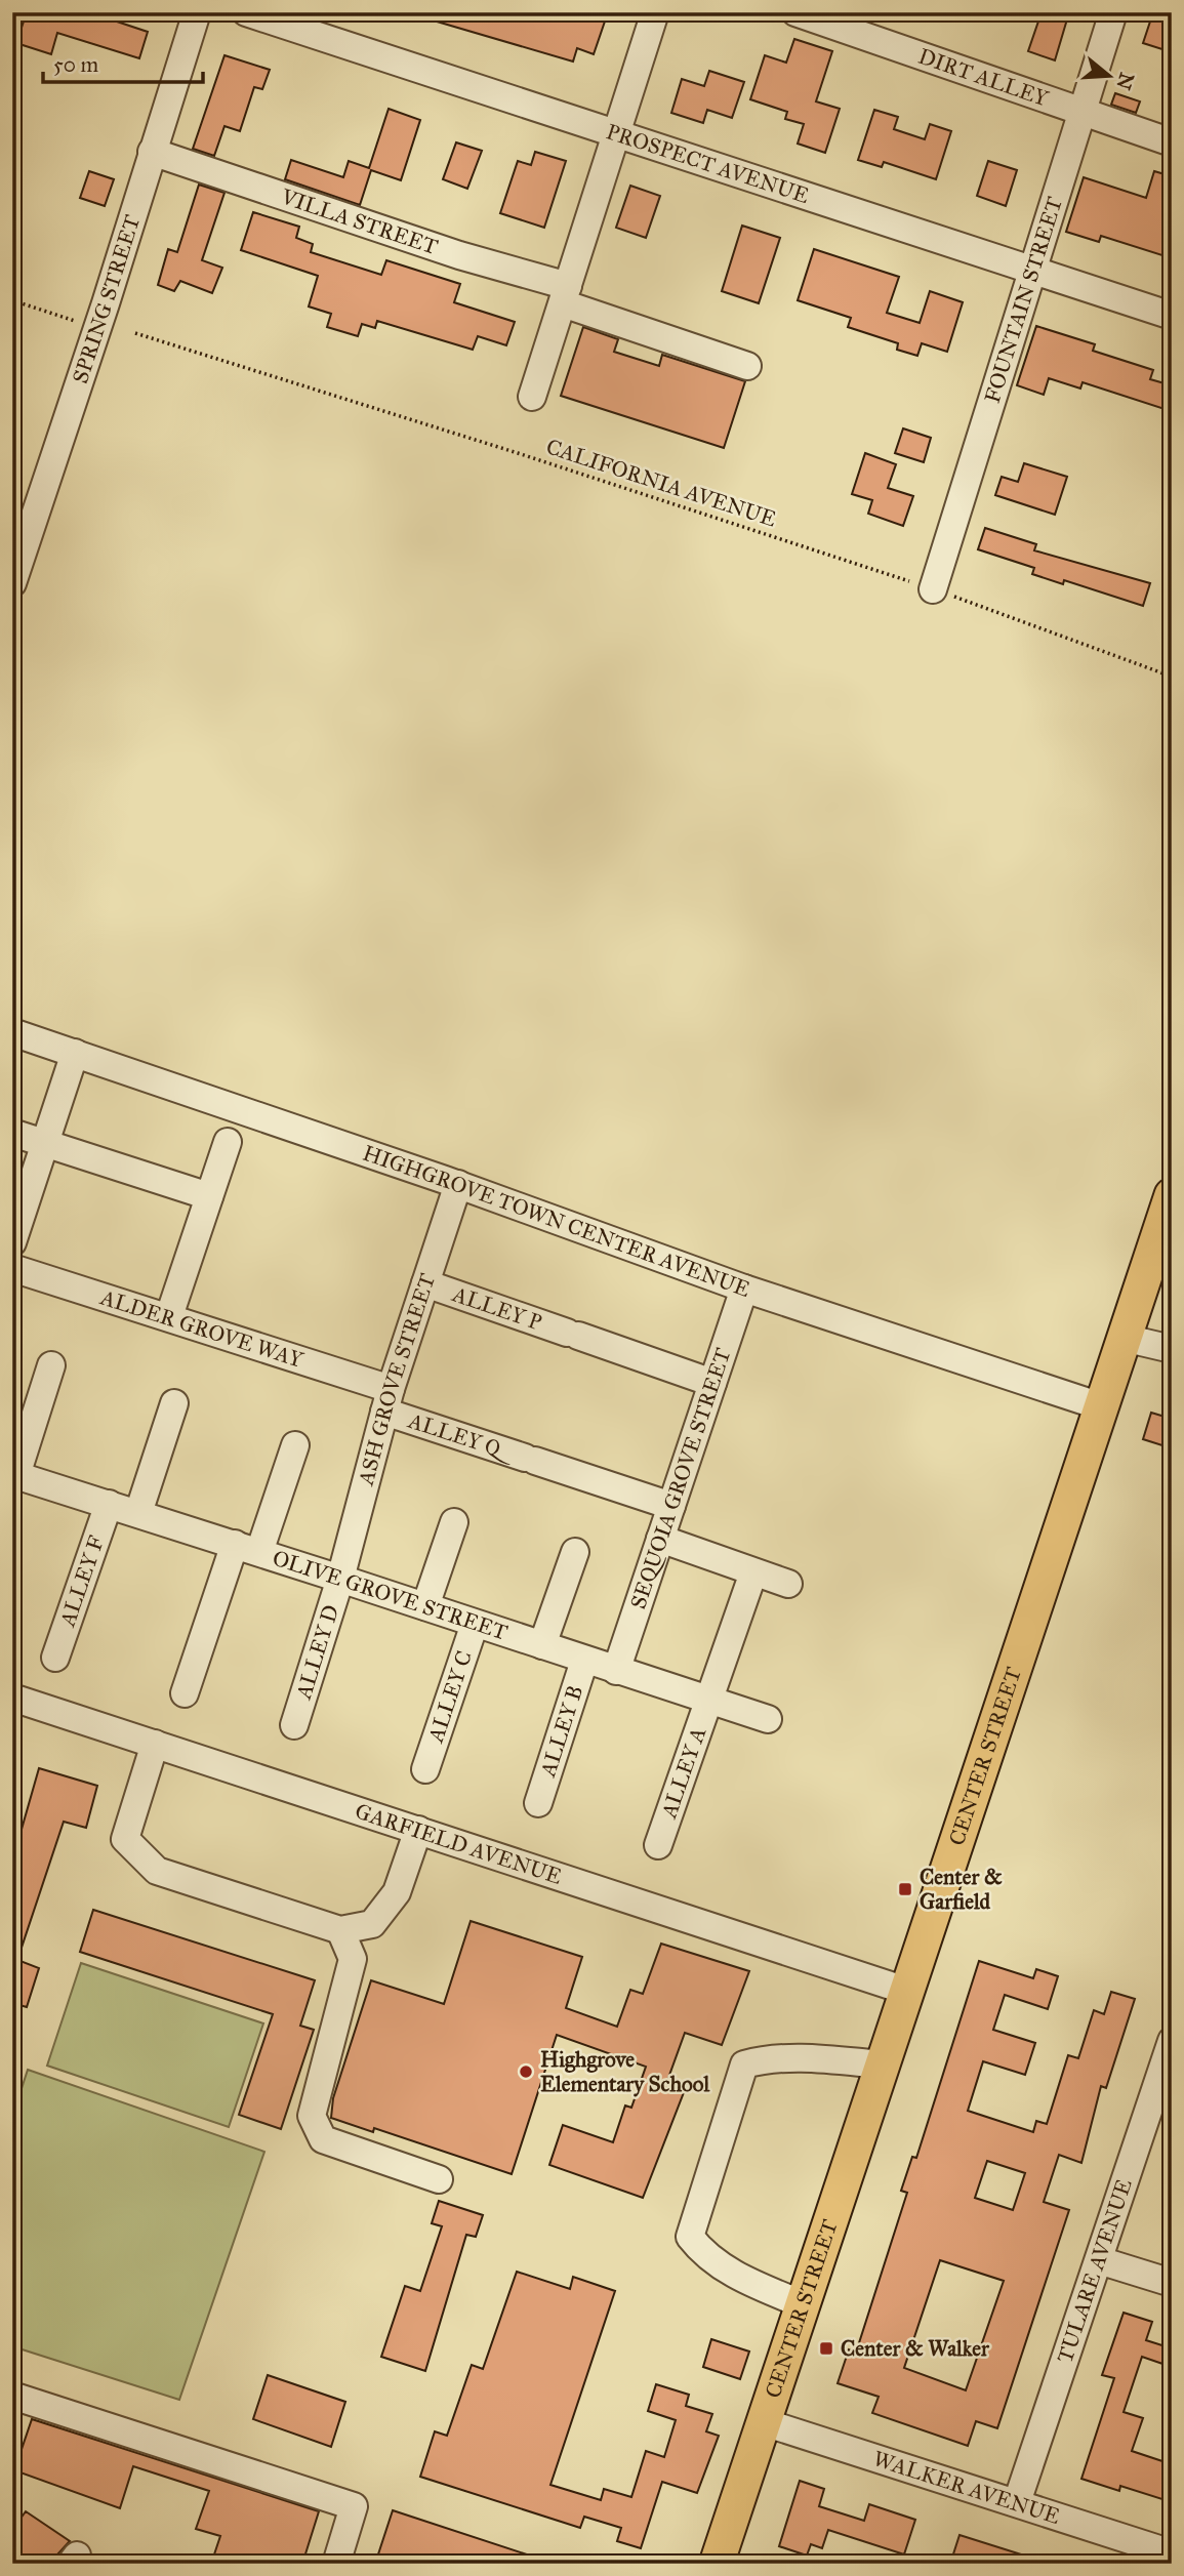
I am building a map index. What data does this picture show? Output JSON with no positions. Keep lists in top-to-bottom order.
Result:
{
  "streets": {
    "main road": ["CENTER STREET"],
    "street": [
      "DIRT ALLEY",
      "PROSPECT AVENUE",
      "VILLA STREET",
      "SPRING STREET",
      "FOUNTAIN STREET",
      "HIGHGROVE TOWN CENTER AVENUE",
      "ALLEY P",
      "ALDER GROVE WAY",
      "ASH GROVE STREET",
      "ALLEY Q",
      "SEQUOIA GROVE STREET",
      "ALLEY F",
      "OLIVE GROVE STREET",
      "ALLEY D",
      "ALLEY C",
      "ALLEY B",
      "ALLEY A",
      "GARFIELD AVENUE",
      "TULARE AVENUE",
      "WALKER AVENUE"
    ],
    "path": ["CALIFORNIA AVENUE"]
  },
  "crossings": [
    ["DIRT ALLEY", "FOUNTAIN STREET"],
    ["PROSPECT AVENUE", "FOUNTAIN STREET"],
    ["VILLA STREET", "SPRING STREET"],
    ["FOUNTAIN STREET", "CALIFORNIA AVENUE"],
    ["HIGHGROVE TOWN CENTER AVENUE", "ASH GROVE STREET"],
    ["HIGHGROVE TOWN CENTER AVENUE", "SEQUOIA GROVE STREET"],
    ["HIGHGROVE TOWN CENTER AVENUE", "CENTER STREET"],
    ["ALLEY P", "ASH GROVE STREET"],
    ["ALLEY P", "SEQUOIA GROVE STREET"],
    ["ALDER GROVE WAY", "ASH GROVE STREET"],
    ["ALDER GROVE WAY", "ALLEY Q"],
    ["ASH GROVE STREET", "ALLEY Q"],
    ["ASH GROVE STREET", "OLIVE GROVE STREET"],
    ["ASH GROVE STREET", "ALLEY D"],
    ["ALLEY Q", "SEQUOIA GROVE STREET"],
    ["SEQUOIA GROVE STREET", "OLIVE GROVE STREET"],
    ["ALLEY F", "OLIVE GROVE STREET"],
    ["OLIVE GROVE STREET", "ALLEY D"],
    ["OLIVE GROVE STREET", "ALLEY C"],
    ["OLIVE GROVE STREET", "ALLEY B"],
    ["OLIVE GROVE STREET", "ALLEY A"],
    ["CENTER STREET", "GARFIELD AVENUE"],
    ["CENTER STREET", "WALKER AVENUE"],
    ["TULARE AVENUE", "WALKER AVENUE"]
  ],
  "places": {
    "transit": ["Center & Garfield", "Center & Walker"],
    "other": ["Highgrove Elementary School"]
  },
  "scale_bar": "50 m",
  "north": "right"
}
